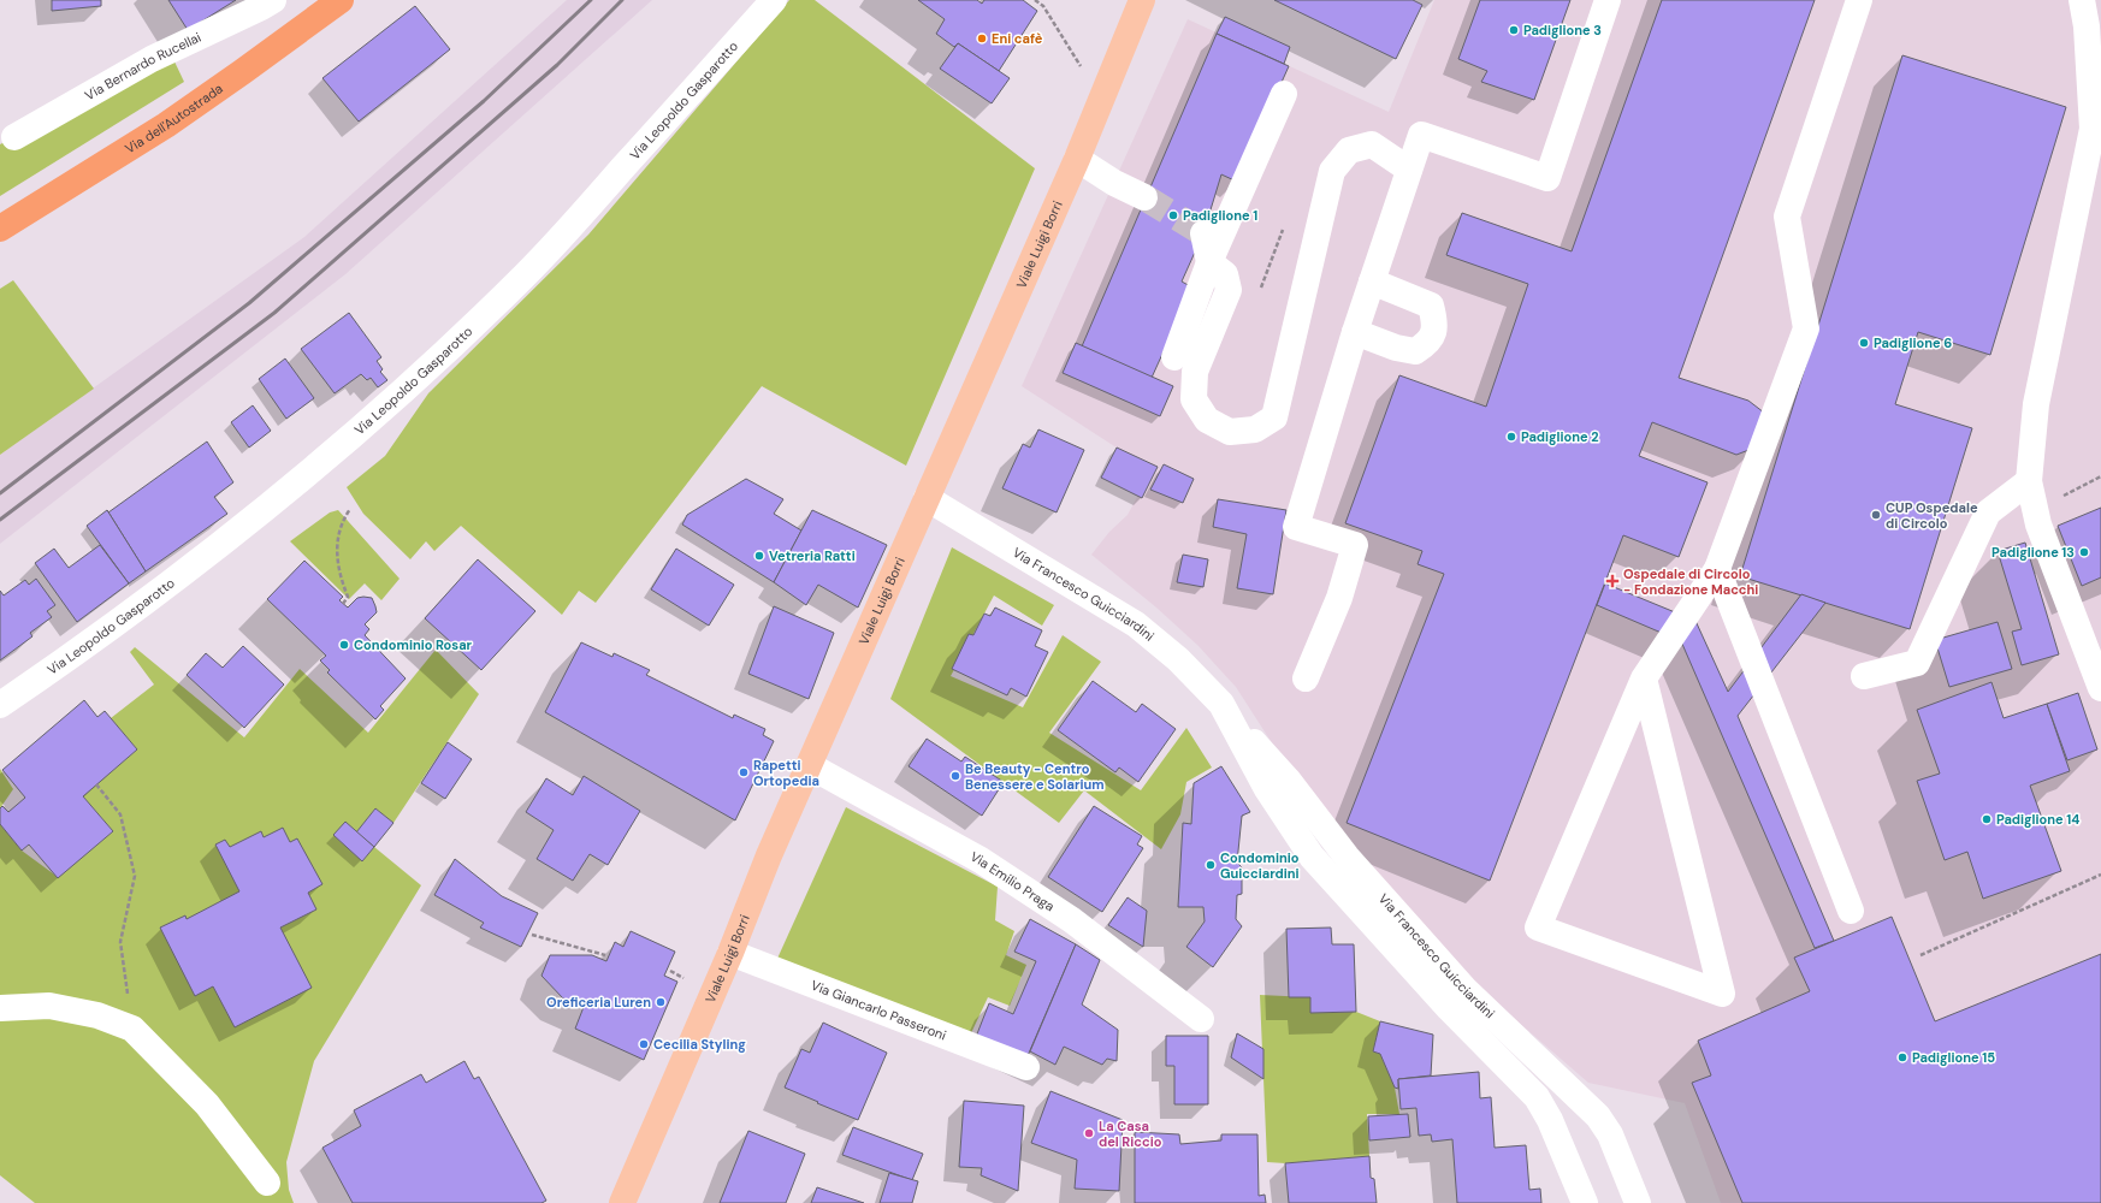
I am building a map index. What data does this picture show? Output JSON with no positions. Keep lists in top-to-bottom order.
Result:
{
  "streets": {
    "highway": ["Via dell'Autostrada"],
    "main road": ["Viale Luigi Borri"],
    "street": [
      "Via Bernardo Rucellai",
      "Via Leopoldo Gasparotto",
      "Via Francesco Guicciardini",
      "Via Emilio Praga",
      "Via Giancarlo Passeroni"
    ]
  },
  "crossings": [
    ["Viale Luigi Borri", "Via Francesco Guicciardini"],
    ["Viale Luigi Borri", "Via Emilio Praga"],
    ["Viale Luigi Borri", "Via Giancarlo Passeroni"]
  ],
  "places": {
    "other": [
      "Padiglione 3",
      "Eni cafè",
      "Padiglione 1",
      "Padiglione 6",
      "Padiglione 2",
      "CUP Ospedale di Circolo",
      "Padiglione 13",
      "Vetreria Ratti",
      "Condominio Rosar",
      "Rapetti Ortopedia",
      "Be Beauty - Centro Benessere e Solarium",
      "Padiglione 14",
      "Condominio Guicciardini",
      "Oreficeria Luren",
      "Cecilia Styling",
      "Padiglione 15",
      "La Casa del Riccio"
    ],
    "health": ["Ospedale di Circolo - Fondazione Macchi"]
  }
}
